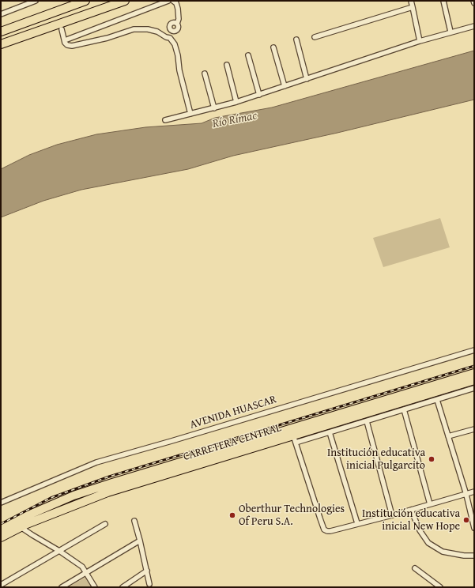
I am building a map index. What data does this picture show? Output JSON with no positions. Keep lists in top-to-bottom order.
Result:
{
  "streets": {
    "highway": ["CARRETERA CENTRAL"],
    "street": ["AVENIDA HUASCAR"]
  },
  "water": ["Río Rímac"],
  "places": ["Institución educativa inicial Pulgarcito", "Oberthur Technologies Of Peru S.A.", "Institución educativa inicial New Hope"]
}
